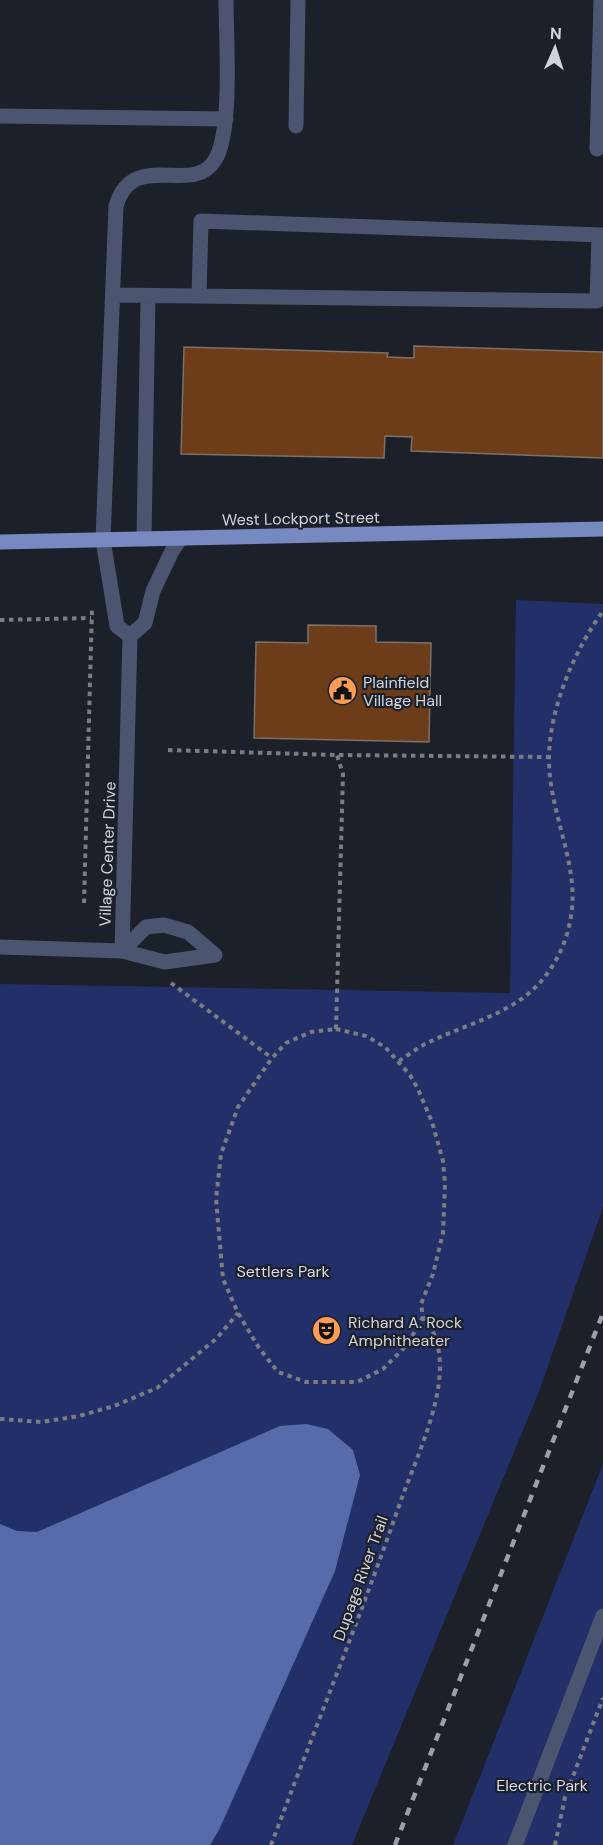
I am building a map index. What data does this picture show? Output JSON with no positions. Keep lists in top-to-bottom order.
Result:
{
  "streets": {
    "main road": ["West Lockport Street"],
    "street": ["Village Center Drive"],
    "path": ["Dupage River Trail"]
  },
  "parks": ["Settlers Park", "Electric Park"],
  "places": {
    "public building": ["Plainfield Village Hall"],
    "theatre": ["Richard A. Rock Amphitheater"]
  },
  "north": "top"
}
